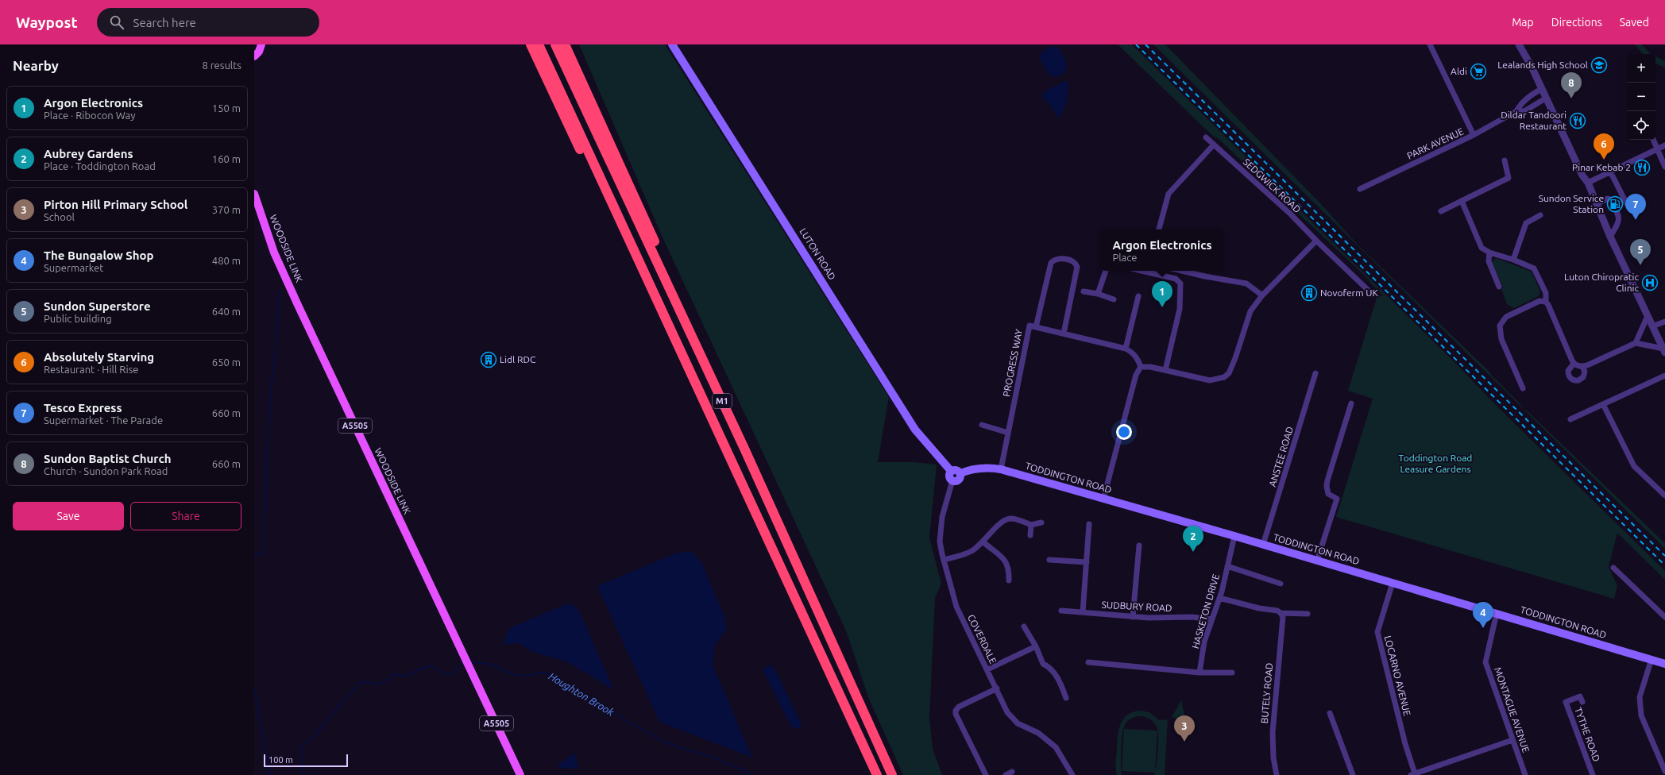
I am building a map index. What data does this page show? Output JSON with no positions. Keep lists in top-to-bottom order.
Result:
{
  "streets": {
    "highway": ["M1"],
    "main road": [
      "WOODSIDE LINK",
      "LUTON ROAD",
      "A5505",
      "TODDINGTON ROAD"
    ],
    "street": [
      "PARK AVENUE",
      "SEDGWICK ROAD",
      "PROGRESS WAY",
      "ANSTEE ROAD",
      "SUDBURY ROAD",
      "HASKETON DRIVE",
      "COVERDALE",
      "LOCARNO AVENUE",
      "BUTELY ROAD",
      "MONTAGUE AVENUE",
      "TYTHE ROAD"
    ]
  },
  "crossings": [
    ["LUTON ROAD", "TODDINGTON ROAD"],
    ["LUTON ROAD", "COVERDALE"],
    ["PROGRESS WAY", "TODDINGTON ROAD"],
    ["ANSTEE ROAD", "TODDINGTON ROAD"],
    ["TODDINGTON ROAD", "HASKETON DRIVE"],
    ["TODDINGTON ROAD", "COVERDALE"],
    ["TODDINGTON ROAD", "LOCARNO AVENUE"],
    ["TODDINGTON ROAD", "MONTAGUE AVENUE"],
    ["SUDBURY ROAD", "HASKETON DRIVE"]
  ],
  "water": ["Houghton Brook"],
  "parks": ["Toddington Road Leasure Gardens"],
  "places": {
    "school or university": ["Lealands High School"],
    "supermarket": ["Aldi"],
    "restaurant": ["Dildar Tandoori Restaurant", "Pinar Kebab 2"],
    "fuel station": ["Sundon Service Station"],
    "hospital": ["Luton Chiropratic Clinic"],
    "building": ["Novoferm UK", "Lidl RDC"]
  },
  "scale_bar": "100 m",
  "page": {
    "header": "Waypost",
    "search": "Search here",
    "nav": ["Map", "Directions", "Saved"],
    "heading": ["Nearby", "8 results"],
    "map_buttons": ["+", "−"],
    "pins": [
      "8",
      "6",
      "7",
      "5",
      "1",
      "2",
      "4",
      "3"
    ],
    "list": [
      {
        "mark": "1",
        "name": "Argon Electronics",
        "note": "Place · Ribocon Way",
        "value": "150 m"
      },
      {
        "mark": "2",
        "name": "Aubrey Gardens",
        "note": "Place · Toddington Road",
        "value": "160 m"
      },
      {
        "mark": "3",
        "name": "Pirton Hill Primary School",
        "note": "School",
        "value": "370 m"
      },
      {
        "mark": "4",
        "name": "The Bungalow Shop",
        "note": "Supermarket",
        "value": "480 m"
      },
      {
        "mark": "5",
        "name": "Sundon Superstore",
        "note": "Public building",
        "value": "640 m"
      },
      {
        "mark": "6",
        "name": "Absolutely Starving",
        "note": "Restaurant · Hill Rise",
        "value": "650 m"
      },
      {
        "mark": "7",
        "name": "Tesco Express",
        "note": "Supermarket · The Parade",
        "value": "660 m"
      },
      {
        "mark": "8",
        "name": "Sundon Baptist Church",
        "note": "Church · Sundon Park Road",
        "value": "660 m"
      }
    ],
    "popup": ["Argon Electronics", "Place"],
    "buttons": ["Save", "Share"],
    "scale": "100 m"
  }
}
